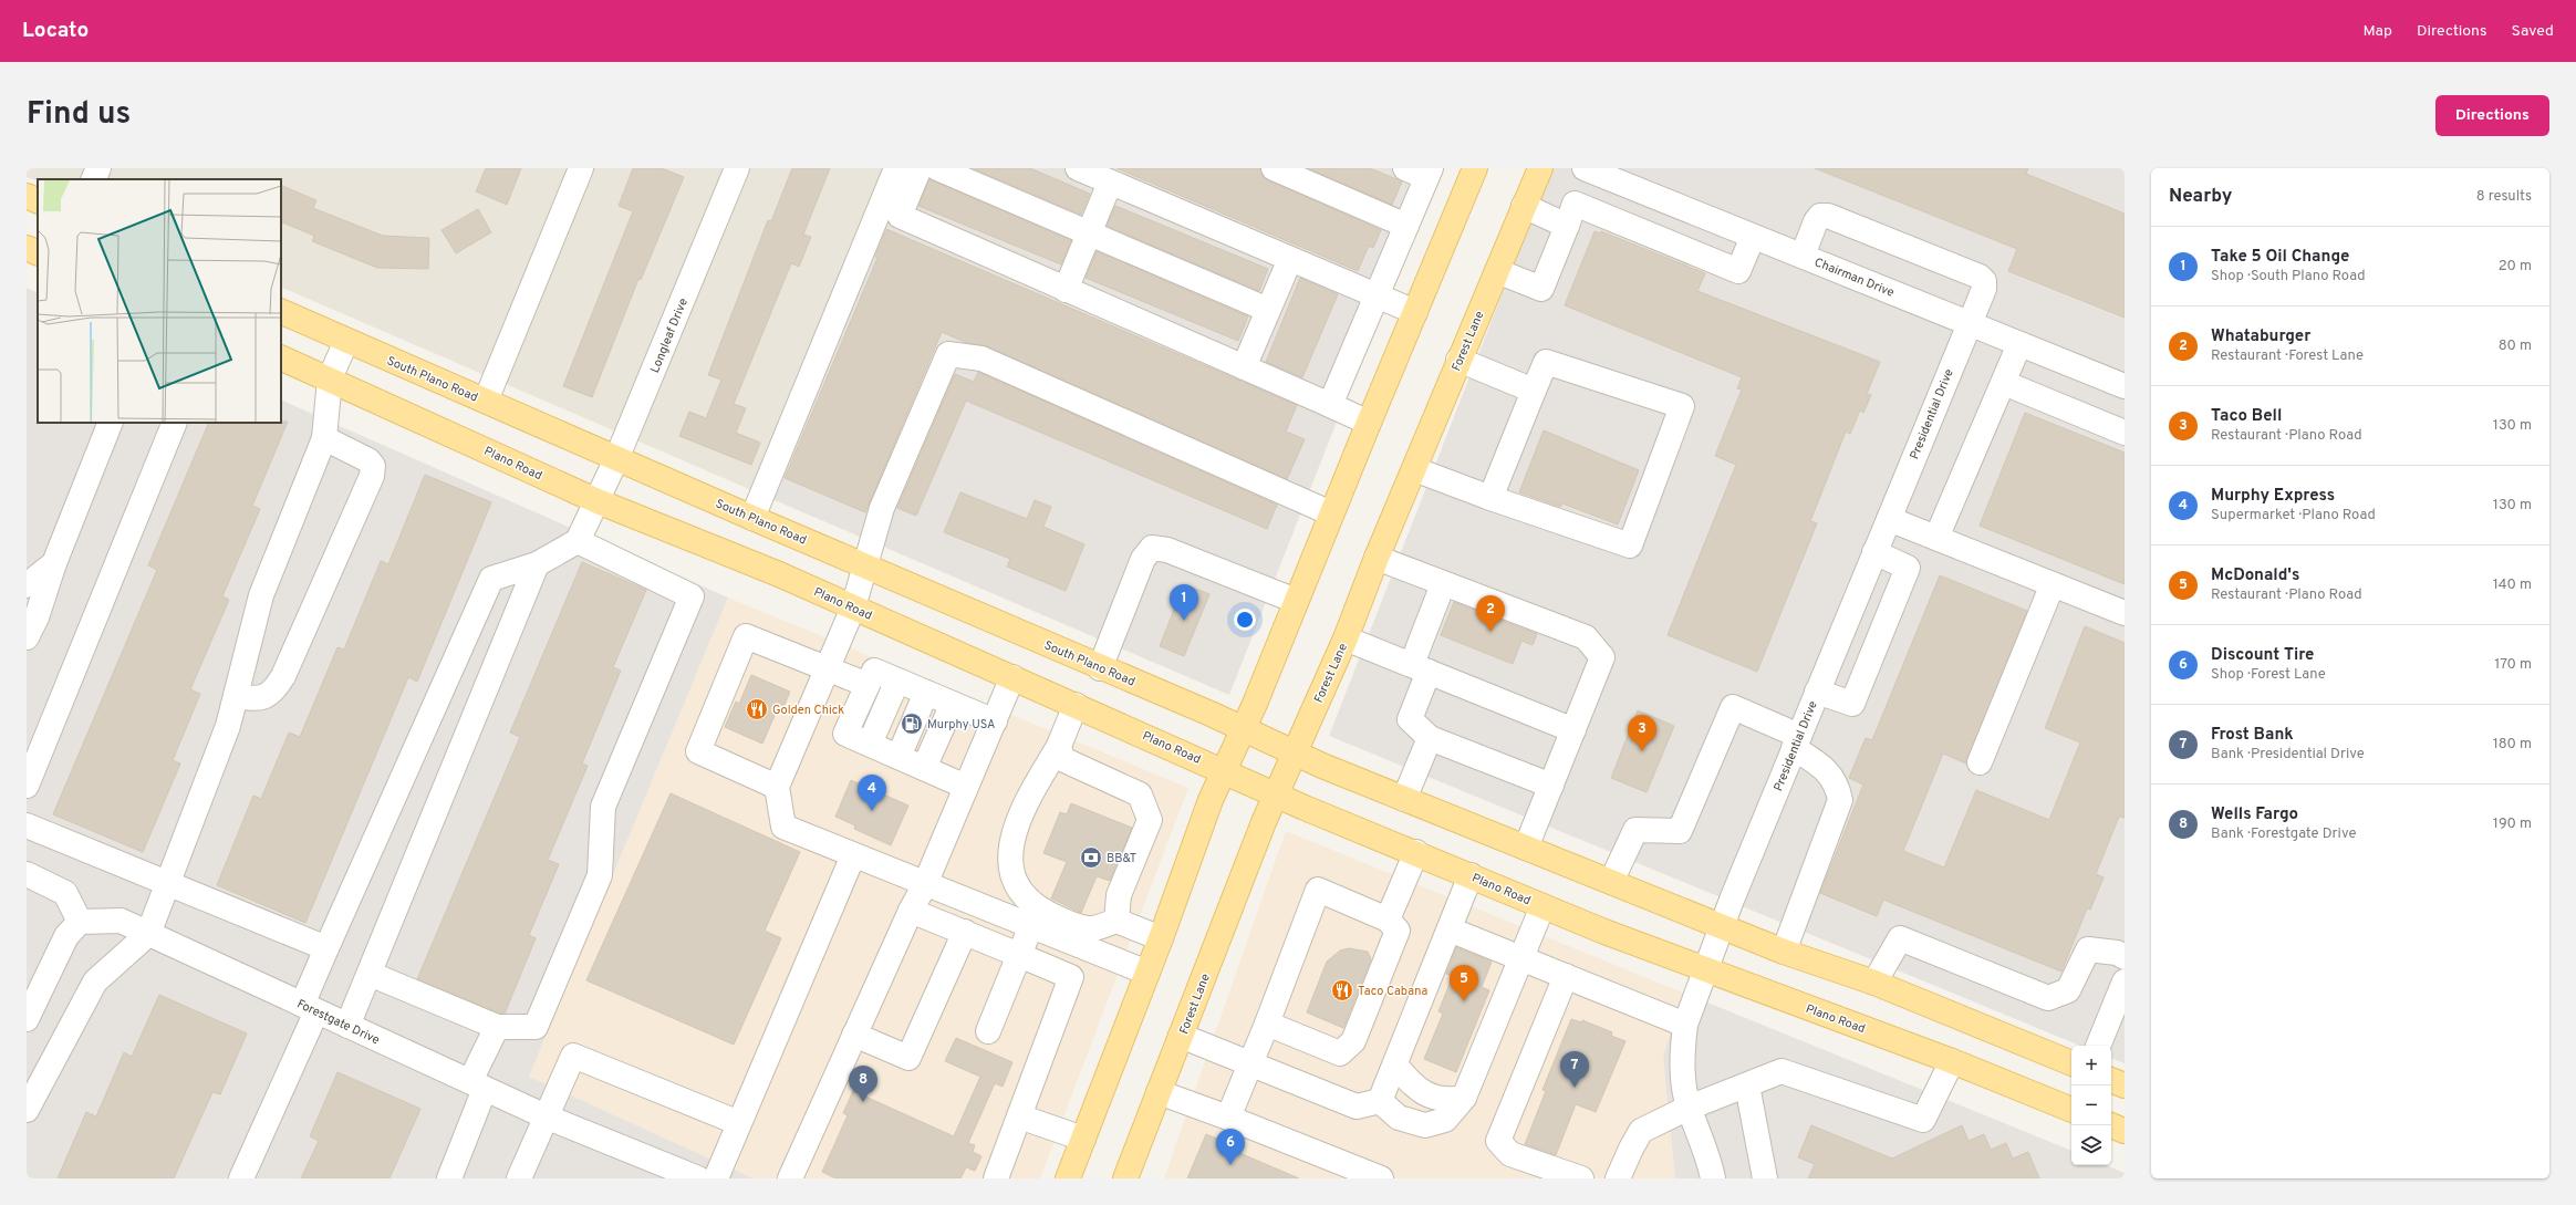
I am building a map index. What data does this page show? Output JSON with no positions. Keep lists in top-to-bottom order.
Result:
{
  "streets": {
    "main road": ["Forest Lane", "South Plano Road", "Plano Road"],
    "street": [
      "Chairman Drive",
      "Longleaf Drive",
      "Presidential Drive",
      "Forestgate Drive"
    ]
  },
  "crossings": [
    ["Chairman Drive", "Presidential Drive"],
    ["Longleaf Drive", "South Plano Road"],
    ["Longleaf Drive", "Plano Road"],
    ["Forest Lane", "Plano Road"],
    ["Presidential Drive", "Plano Road"]
  ],
  "places": {
    "restaurant": ["Golden Chick", "Taco Cabana"],
    "fuel station": ["Murphy USA"],
    "bank": ["BB&T"]
  },
  "page": {
    "header": "Locato",
    "nav": ["Map", "Directions", "Saved"],
    "title": "Find us",
    "buttons": "Directions",
    "heading": ["Nearby", "8 results"],
    "list": [
      {
        "mark": "1",
        "name": "Take 5 Oil Change",
        "note": "Shop · South Plano Road",
        "value": "20 m"
      },
      {
        "mark": "2",
        "name": "Whataburger",
        "note": "Restaurant · Forest Lane",
        "value": "80 m"
      },
      {
        "mark": "3",
        "name": "Taco Bell",
        "note": "Restaurant · Plano Road",
        "value": "130 m"
      },
      {
        "mark": "4",
        "name": "Murphy Express",
        "note": "Supermarket · Plano Road",
        "value": "130 m"
      },
      {
        "mark": "5",
        "name": "McDonald's",
        "note": "Restaurant · Plano Road",
        "value": "140 m"
      },
      {
        "mark": "6",
        "name": "Discount Tire",
        "note": "Shop · Forest Lane",
        "value": "170 m"
      },
      {
        "mark": "7",
        "name": "Frost Bank",
        "note": "Bank · Presidential Drive",
        "value": "180 m"
      },
      {
        "mark": "8",
        "name": "Wells Fargo",
        "note": "Bank · Forestgate Drive",
        "value": "190 m"
      }
    ],
    "pins": [
      "1",
      "2",
      "3",
      "4",
      "5",
      "7",
      "8",
      "6"
    ],
    "map_buttons": ["+", "−"]
  }
}
